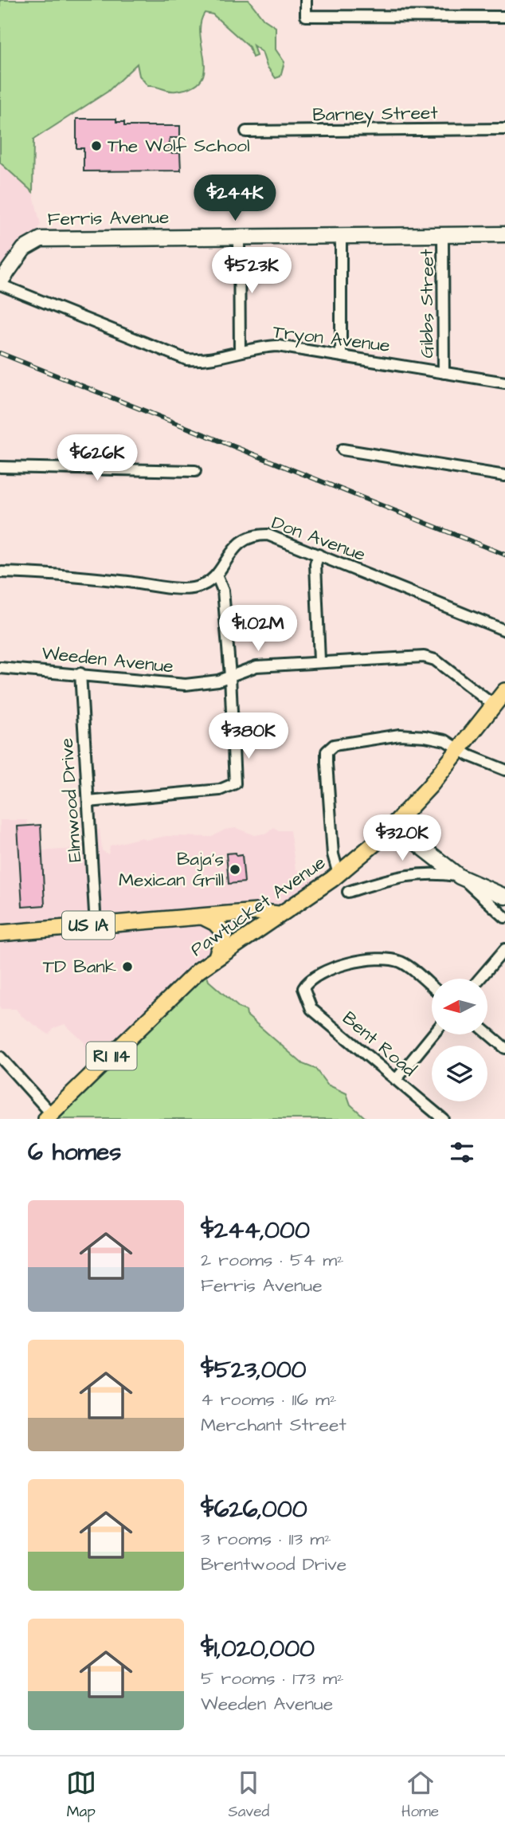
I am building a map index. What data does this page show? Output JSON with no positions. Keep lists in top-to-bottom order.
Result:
{
  "streets": {
    "main road": ["Pawtucket Avenue", "US 1A", "RI 114"],
    "street": [
      "Barney Street",
      "Ferris Avenue",
      "Gibbs Street",
      "Tryon Avenue",
      "Don Avenue",
      "Weeden Avenue",
      "Elmwood Drive",
      "Bent Road"
    ]
  },
  "crossings": [
    ["Ferris Avenue", "Gibbs Street"],
    ["Ferris Avenue", "Tryon Avenue"],
    ["Gibbs Street", "Tryon Avenue"],
    ["Weeden Avenue", "Elmwood Drive"],
    ["Weeden Avenue", "Pawtucket Avenue"],
    ["Elmwood Drive", "US 1A"],
    ["Pawtucket Avenue", "US 1A"]
  ],
  "places": ["The Wolf School", "Baja's Mexican Grill", "TD Bank"],
  "north": "left",
  "page": {
    "price": [
      "$244K",
      "$523K",
      "$626K",
      "$1.02M",
      "$380K",
      "$320K"
    ],
    "heading": "6 homes",
    "list": [
      {
        "name": "$244,000",
        "note": "2 rooms · 54 m² · Ferris Avenue"
      },
      {
        "name": "$523,000",
        "note": "4 rooms · 116 m² · Merchant Street"
      },
      {
        "name": "$626,000",
        "note": "3 rooms · 113 m² · Brentwood Drive"
      },
      {
        "name": "$1,020,000",
        "note": "5 rooms · 173 m² · Weeden Avenue"
      }
    ],
    "tabs": ["Map", "Saved", "Home"]
  }
}
